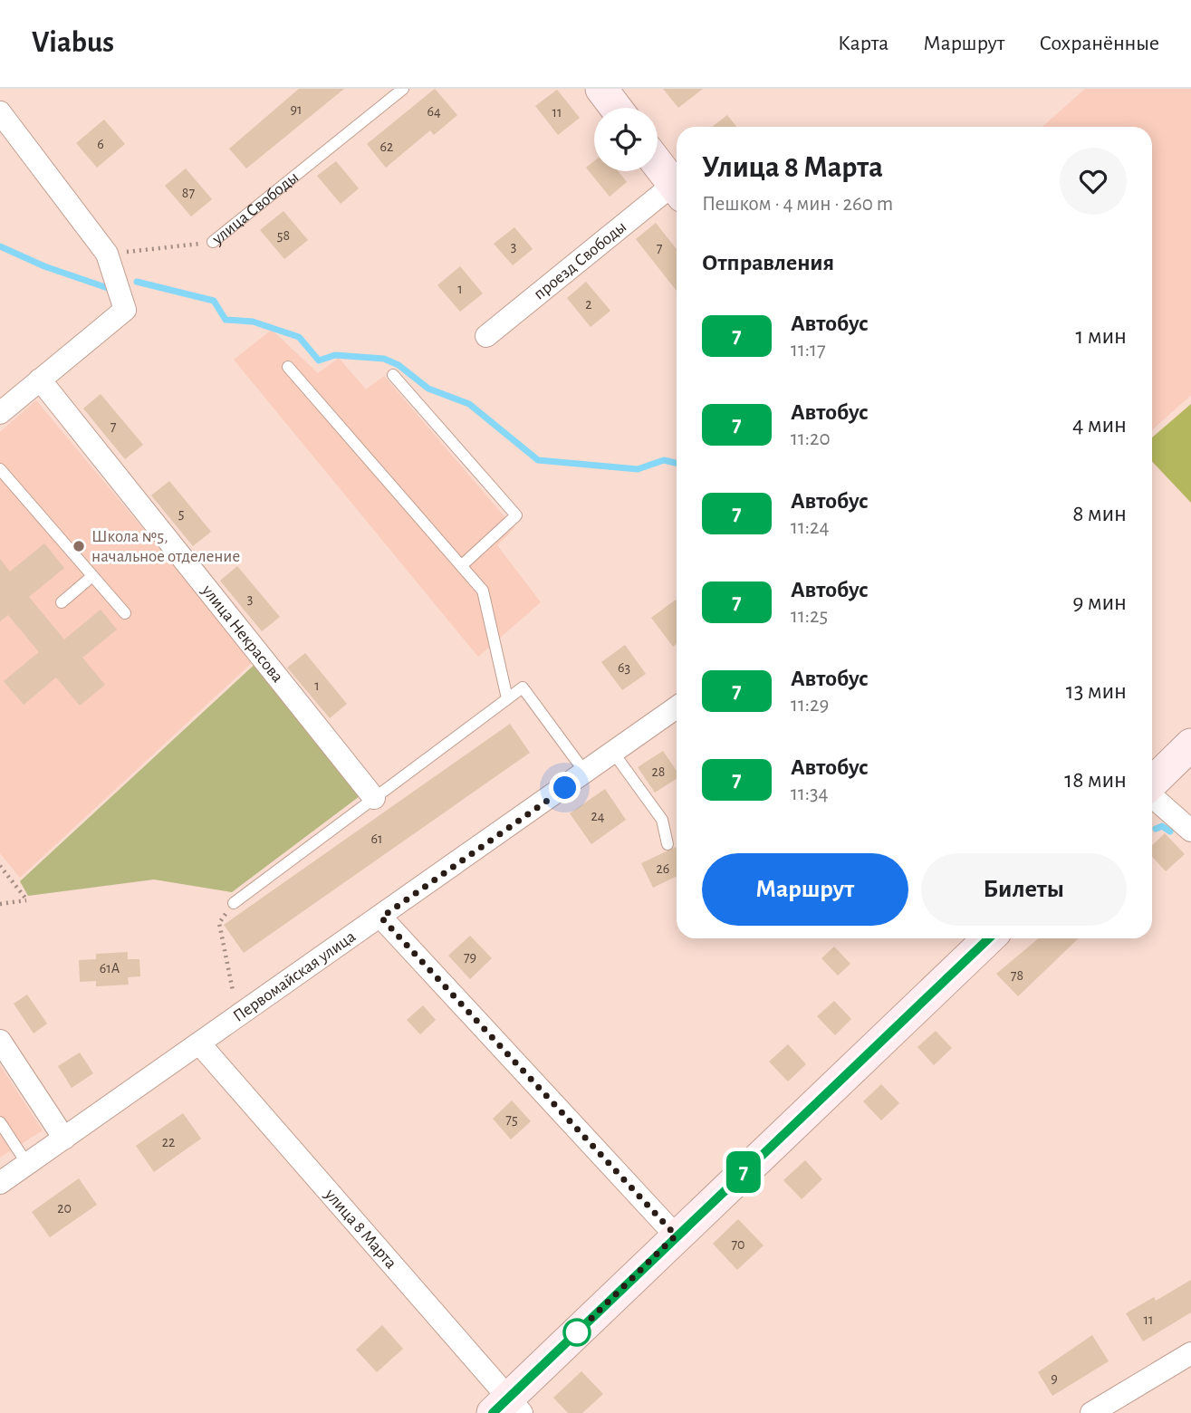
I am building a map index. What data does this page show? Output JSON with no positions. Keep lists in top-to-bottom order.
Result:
{
  "streets": {
    "street": [
      "проезд Свободы",
      "улица Некрасова",
      "Первомайская улица",
      "улица 8 Марта"
    ],
    "lane": ["улица Свободы"]
  },
  "crossings": [
    ["Первомайская улица", "улица 8 Марта"]
  ],
  "places": ["Школа №5, начальное отделение"],
  "lines": ["bus line 7"],
  "house_numbers": [
    "91",
    "64",
    "11",
    "6",
    "62",
    "87",
    "58",
    "3",
    "7",
    "1",
    "2",
    "7",
    "5",
    "3",
    "63",
    "1",
    "28",
    "24",
    "61",
    "26",
    "79",
    "61А",
    "78",
    "75",
    "22",
    "20",
    "70",
    "11",
    "9"
  ],
  "page": {
    "header": "Viabus",
    "nav": ["Карта", "Маршрут", "Сохранённые"],
    "on_map": "7",
    "heading": [
      ["Улица 8 Марта", "Пешком · 4 мин · 260 m"],
      "Отправления"
    ],
    "list": [
      {
        "mark": "7",
        "name": "Автобус",
        "note": "11:17",
        "value": "1 мин"
      },
      {
        "mark": "7",
        "name": "Автобус",
        "note": "11:20",
        "value": "4 мин"
      },
      {
        "mark": "7",
        "name": "Автобус",
        "note": "11:24",
        "value": "8 мин"
      },
      {
        "mark": "7",
        "name": "Автобус",
        "note": "11:25",
        "value": "9 мин"
      },
      {
        "mark": "7",
        "name": "Автобус",
        "note": "11:29",
        "value": "13 мин"
      },
      {
        "mark": "7",
        "name": "Автобус",
        "note": "11:34",
        "value": "18 мин"
      }
    ],
    "buttons": ["Маршрут", "Билеты"]
  }
}
